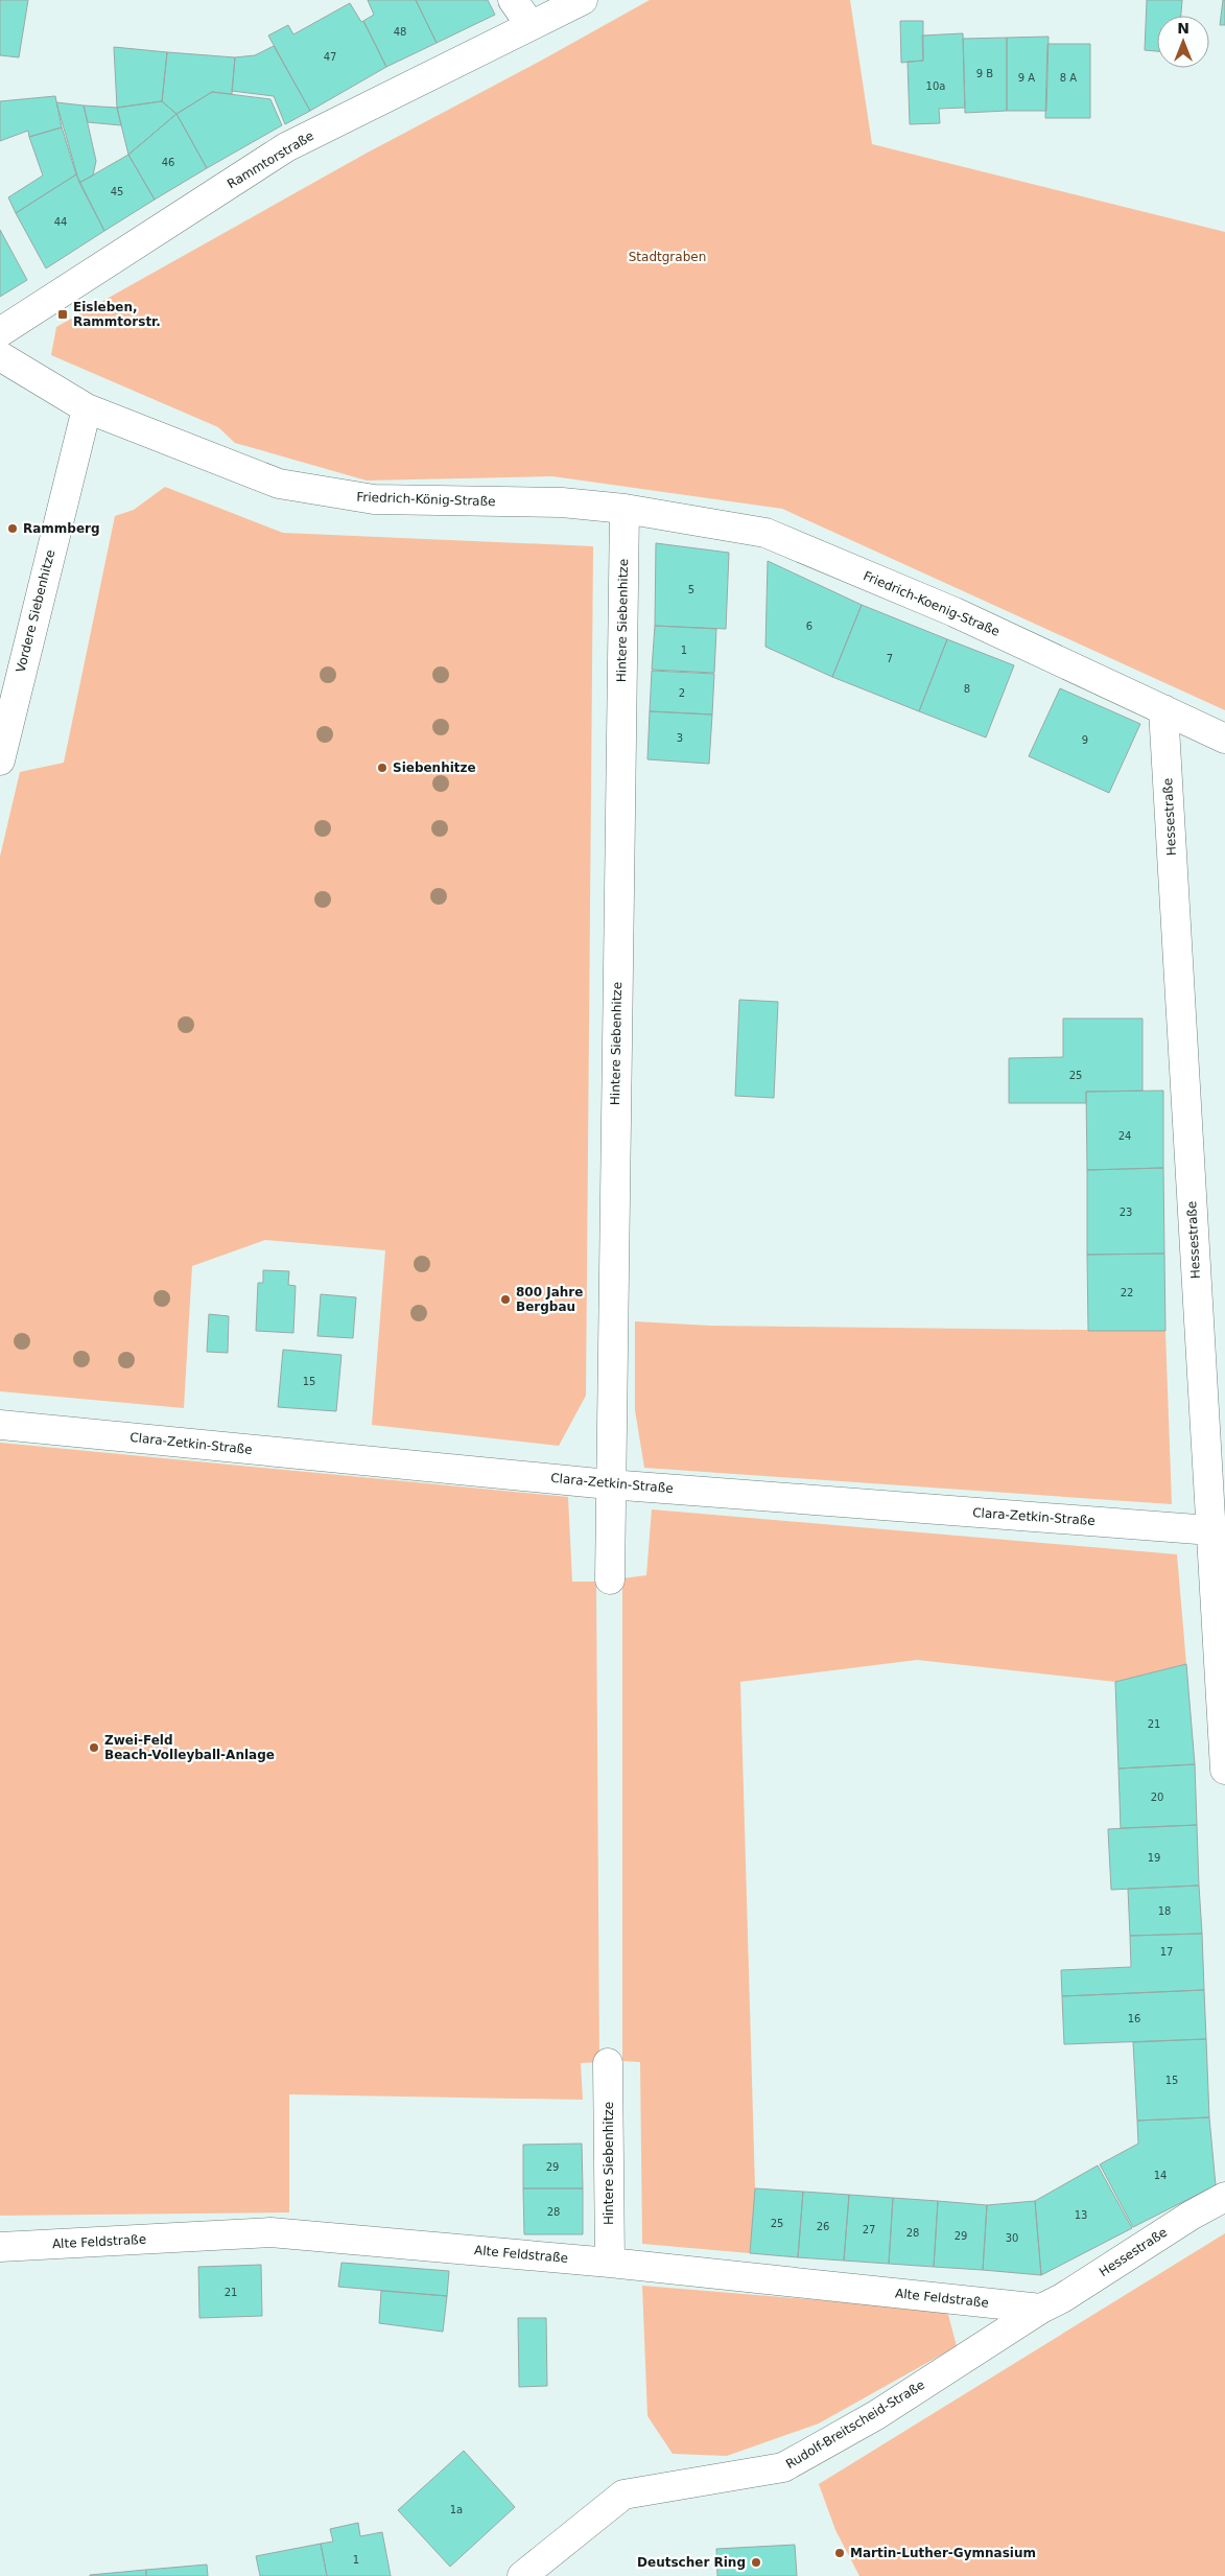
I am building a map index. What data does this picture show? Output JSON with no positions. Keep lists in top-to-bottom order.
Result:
{
  "streets": {
    "street": [
      "Rammtorstraße",
      "Friedrich-König-Straße",
      "Friedrich-Koenig-Straße",
      "Vordere Siebenhitze",
      "Hintere Siebenhitze",
      "Hessestraße",
      "Clara-Zetkin-Straße",
      "Alte Feldstraße",
      "Rudolf-Breitscheid-Straße"
    ]
  },
  "crossings": [
    ["Friedrich-König-Straße", "Friedrich-Koenig-Straße"],
    ["Friedrich-König-Straße", "Vordere Siebenhitze"],
    ["Friedrich-König-Straße", "Hintere Siebenhitze"],
    ["Friedrich-Koenig-Straße", "Hintere Siebenhitze"],
    ["Friedrich-Koenig-Straße", "Hessestraße"],
    ["Hintere Siebenhitze", "Clara-Zetkin-Straße"],
    ["Hintere Siebenhitze", "Alte Feldstraße"],
    ["Hessestraße", "Clara-Zetkin-Straße"],
    ["Hessestraße", "Alte Feldstraße"],
    ["Hessestraße", "Rudolf-Breitscheid-Straße"],
    ["Alte Feldstraße", "Rudolf-Breitscheid-Straße"]
  ],
  "parks": ["Stadtgraben"],
  "places": {
    "transit": ["Eisleben, Rammtorstr."],
    "other": [
      "Rammberg",
      "Siebenhitze",
      "800 Jahre Bergbau",
      "Zwei-Feld Beach-Volleyball-Anlage",
      "Martin-Luther-Gymnasium",
      "Deutscher Ring"
    ]
  },
  "house_numbers": [
    "48",
    "47",
    "9 B",
    "9 A",
    "8 A",
    "10a",
    "46",
    "45",
    "44",
    "5",
    "6",
    "1",
    "7",
    "8",
    "2",
    "3",
    "9",
    "25",
    "24",
    "23",
    "22",
    "15",
    "21",
    "20",
    "19",
    "18",
    "17",
    "16",
    "15",
    "29",
    "14",
    "28",
    "13",
    "25",
    "26",
    "27",
    "28",
    "29",
    "30",
    "21",
    "1a",
    "1"
  ],
  "north": "top"
}
